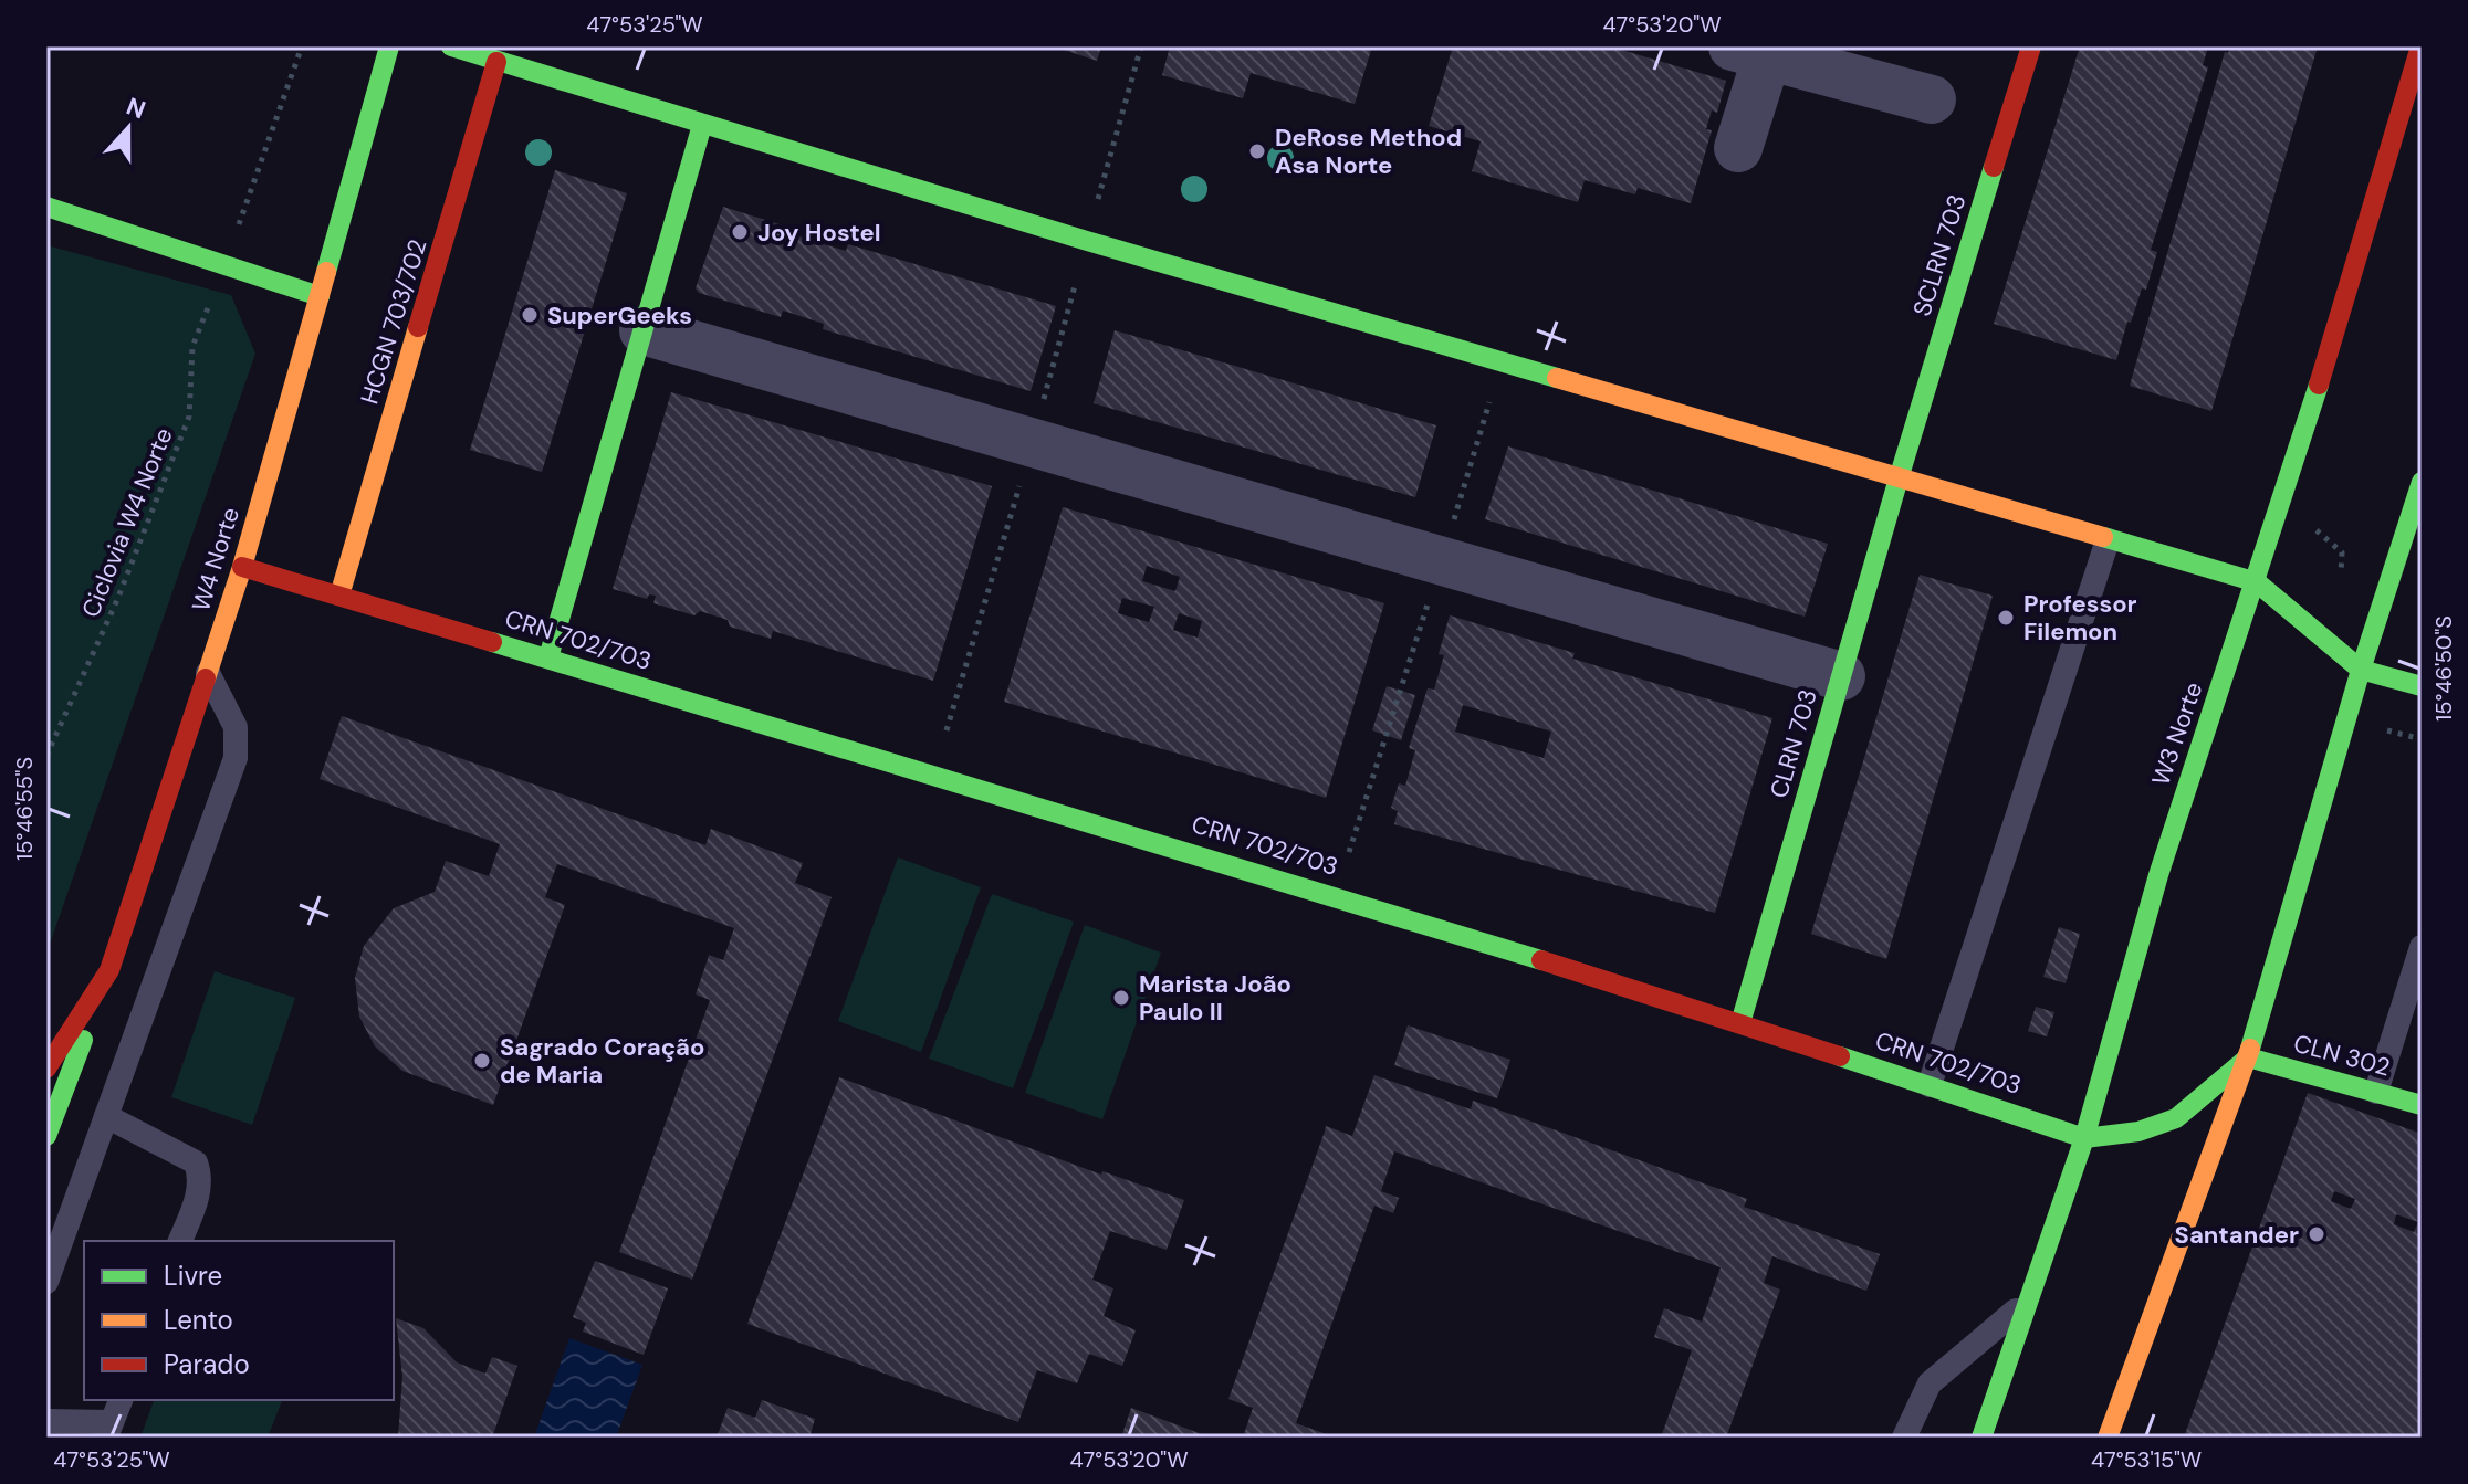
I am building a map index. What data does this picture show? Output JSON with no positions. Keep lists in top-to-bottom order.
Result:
{
  "streets": {
    "street": [
      "SCLRN 703",
      "HCGN 703/702",
      "W4 Norte",
      "CRN 702/703",
      "W3 Norte",
      "CLRN 703",
      "CLN 302"
    ],
    "path": ["Ciclovia W4 Norte"]
  },
  "crossings": [
    ["SCLRN 703", "CLRN 703"],
    ["HCGN 703/702", "CRN 702/703"],
    ["W4 Norte", "CRN 702/703"],
    ["CRN 702/703", "W3 Norte"],
    ["CRN 702/703", "CLRN 703"],
    ["CRN 702/703", "CLN 302"]
  ],
  "places": [
    "DeRose Method Asa Norte",
    "Joy Hostel",
    "SuperGeeks",
    "Professor Filemon",
    "Marista João Paulo II",
    "Sagrado Coração de Maria",
    "Santander"
  ],
  "legend": ["Livre", "Lento", "Parado"],
  "north": "top",
  "coordinates": [
    "47°53'25\"W",
    "47°53'20\"W",
    "15°46'50\"S",
    "15°46'55\"S",
    "47°53'15\"W"
  ]
}
